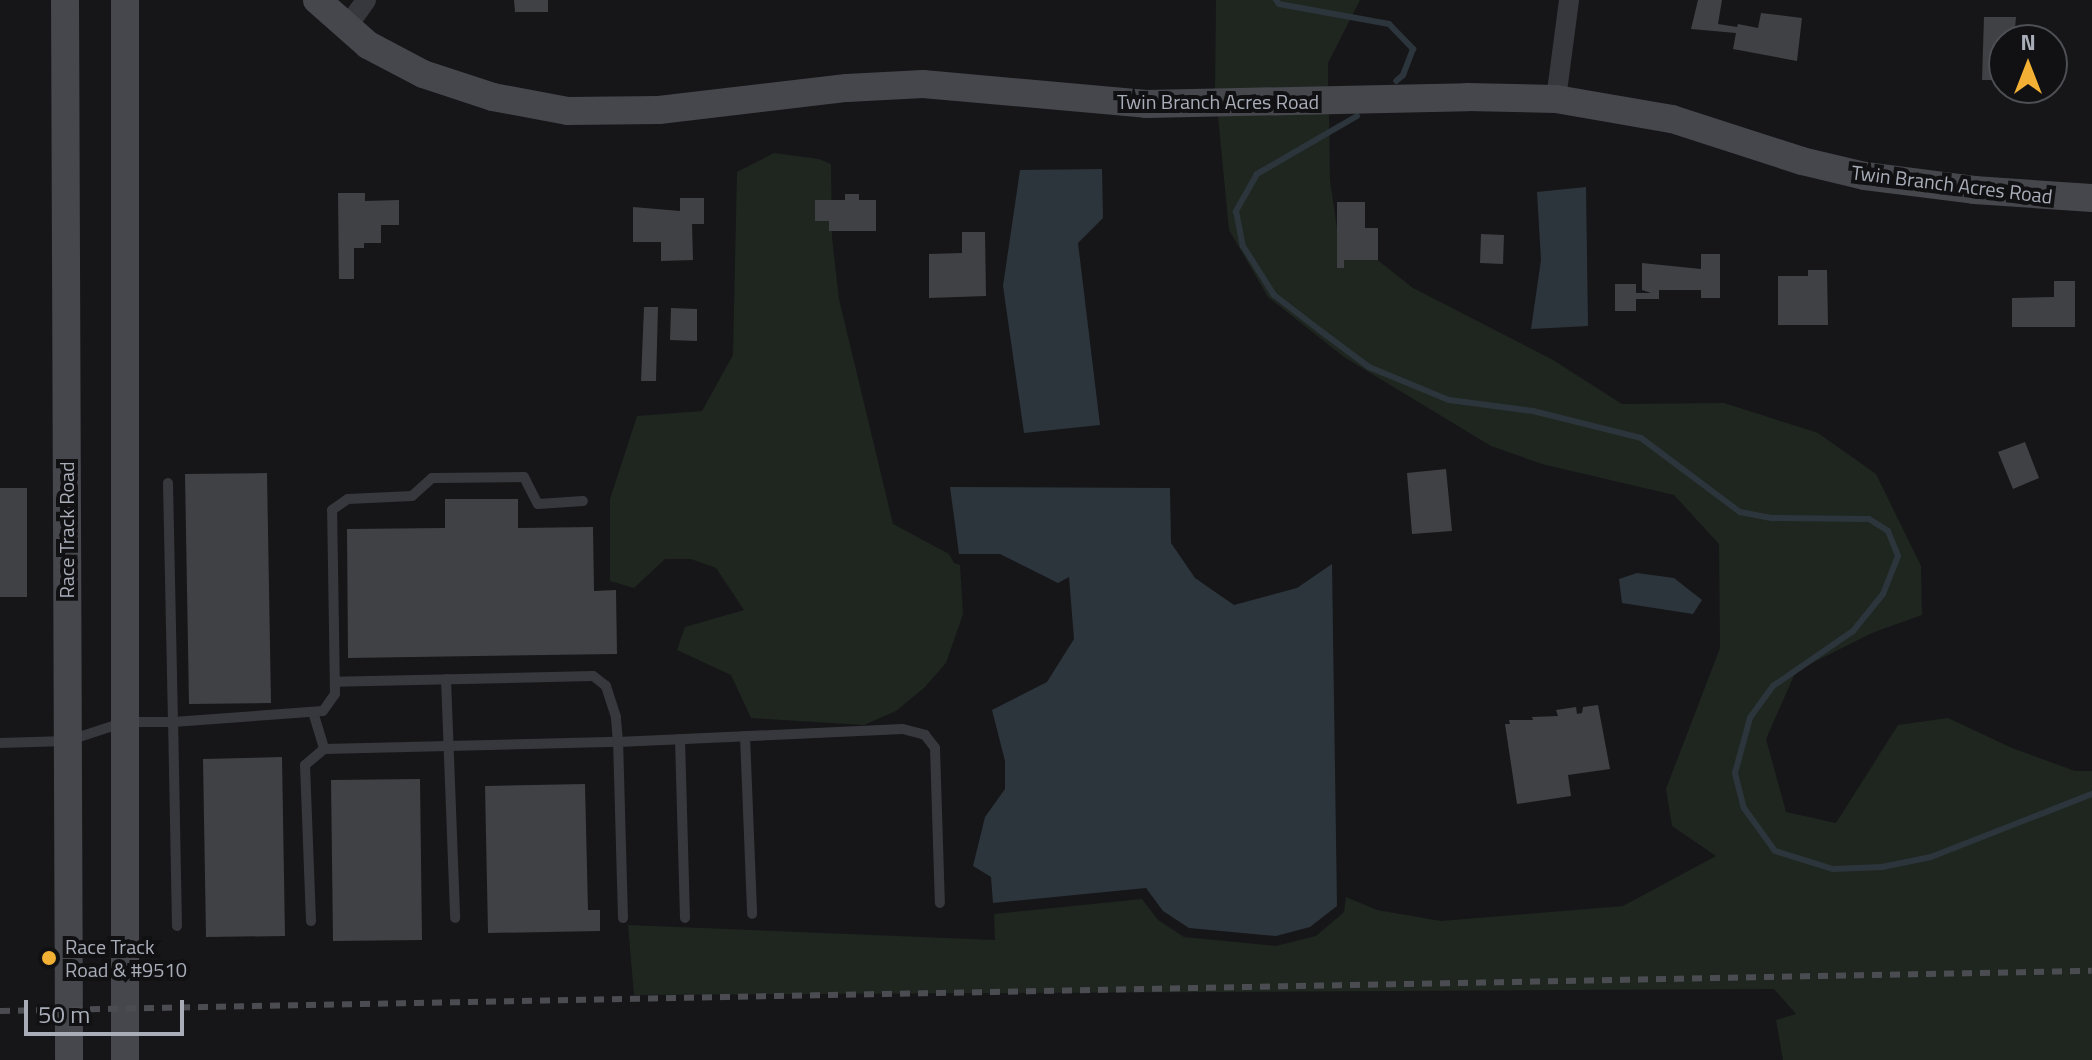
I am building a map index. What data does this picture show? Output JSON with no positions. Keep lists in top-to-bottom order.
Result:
{
  "streets": {
    "main road": ["Twin Branch Acres Road", "Race Track Road"]
  },
  "places": ["Race Track Road & #9510"],
  "scale_bar": "50 m",
  "north": "top"
}
